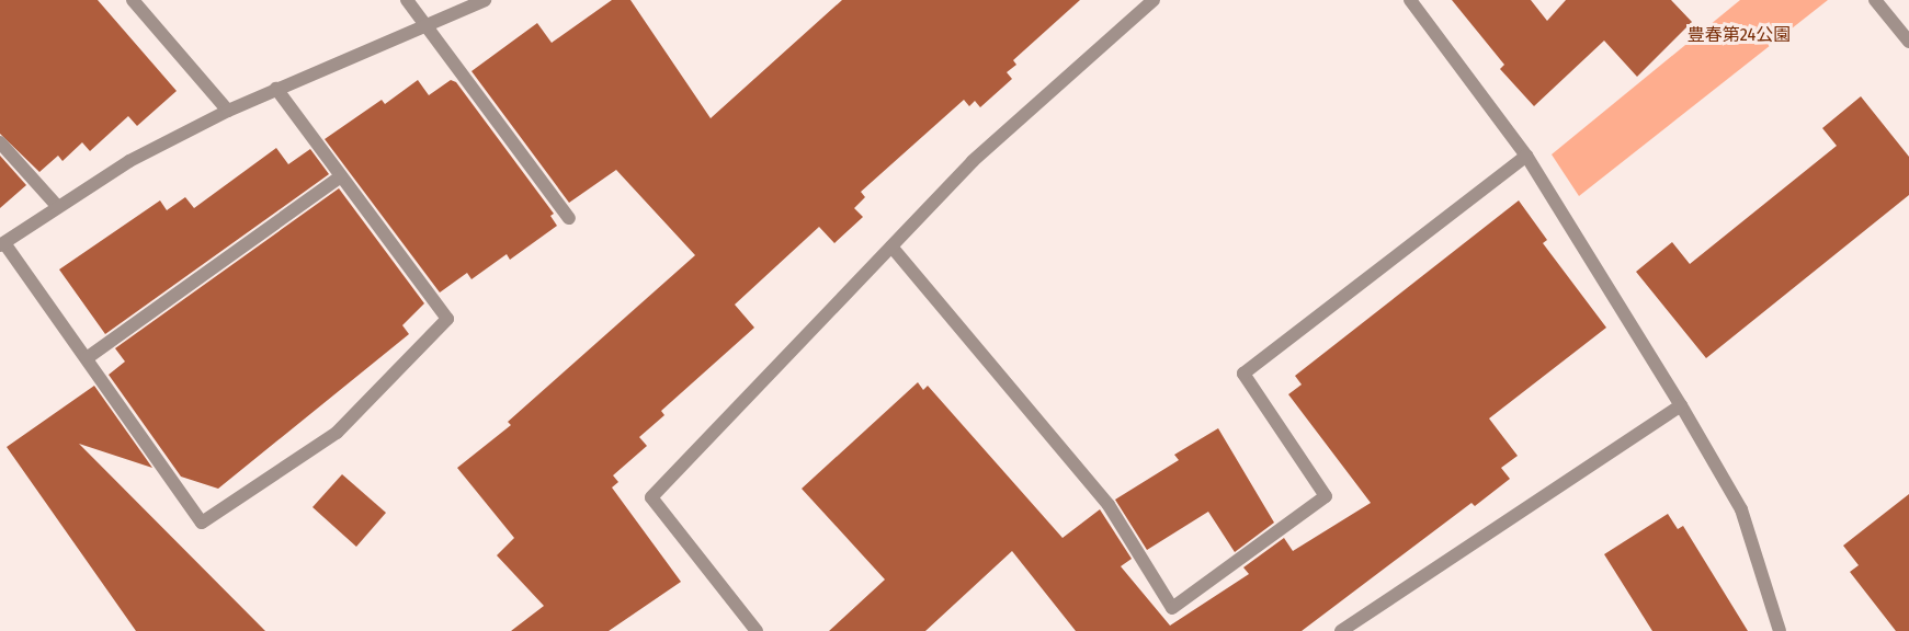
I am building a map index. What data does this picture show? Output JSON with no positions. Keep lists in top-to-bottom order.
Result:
{
  "parks": ["豊春第24公園"]
}
